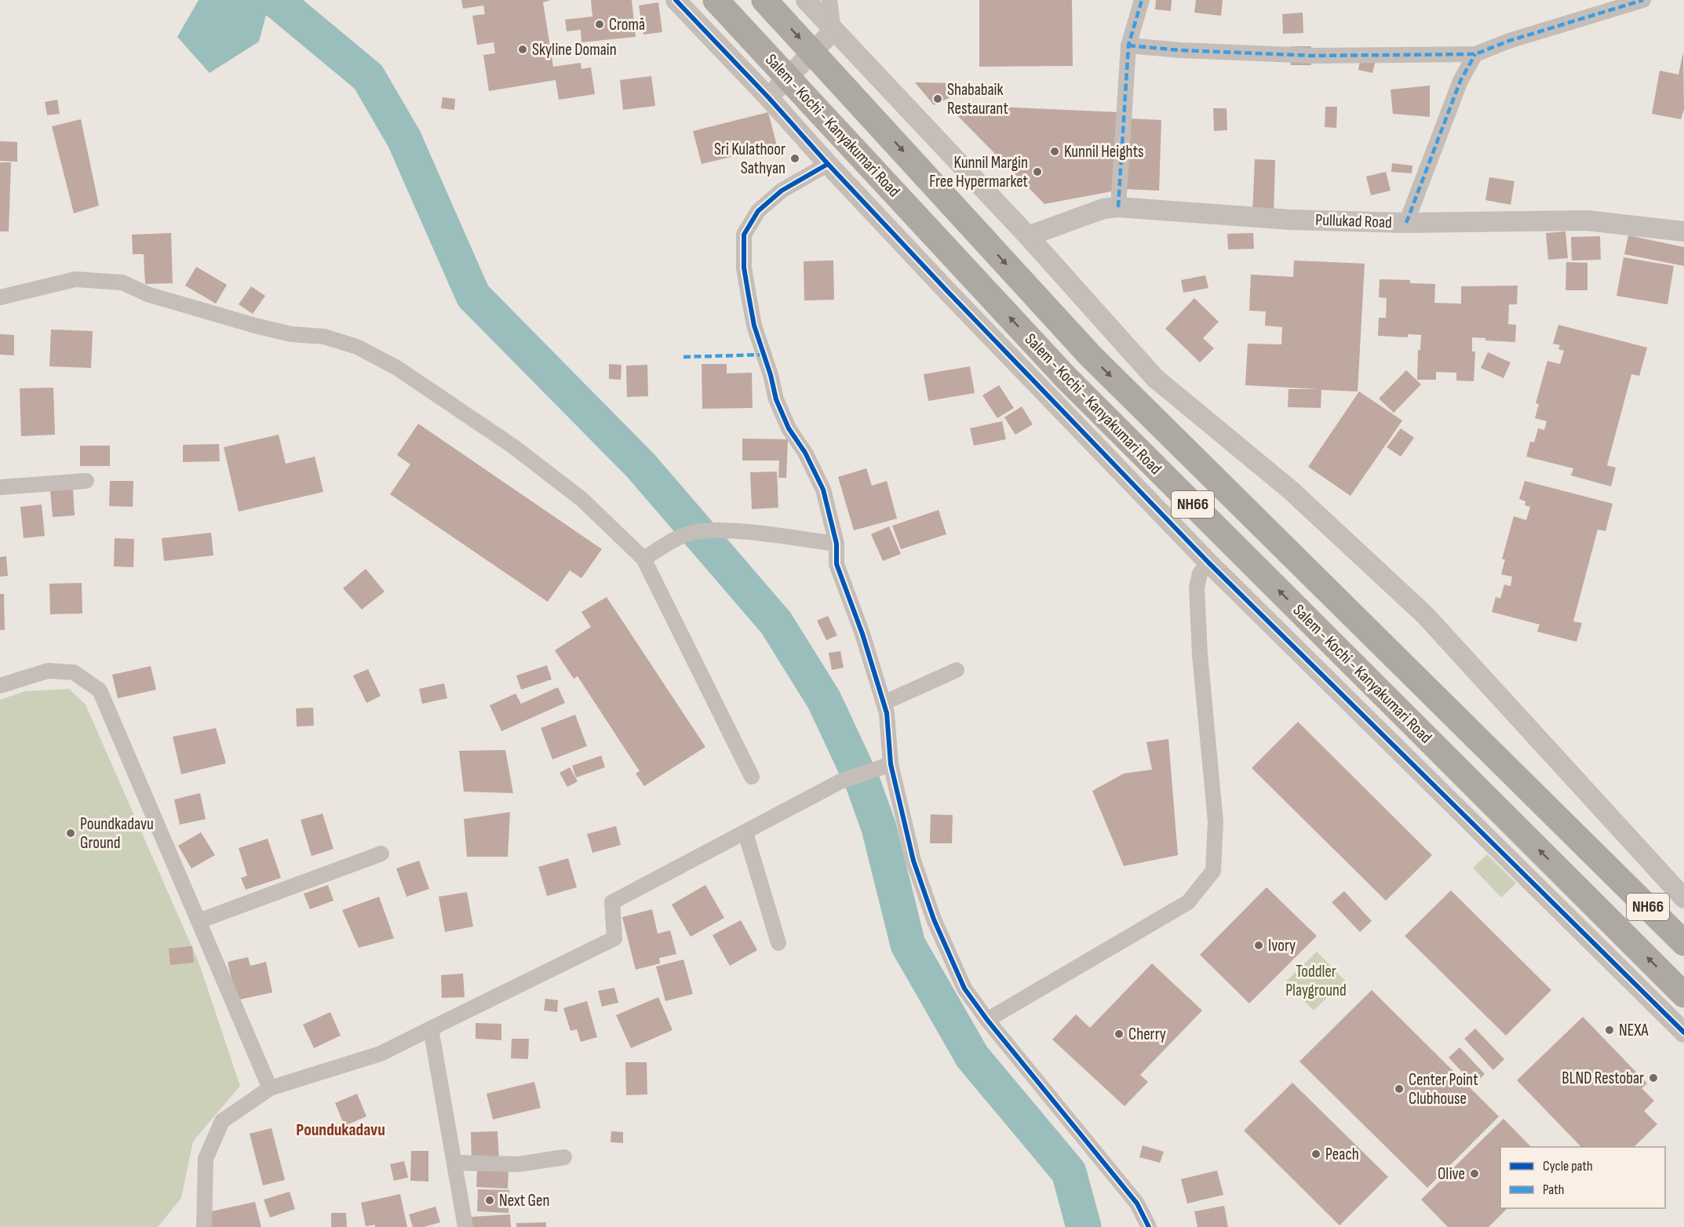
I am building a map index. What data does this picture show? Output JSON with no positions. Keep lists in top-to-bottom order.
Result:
{
  "streets": {
    "highway": ["Salem - Kochi - Kanyakumari Road", "NH66"],
    "street": ["Pullukad Road"]
  },
  "districts": ["Poundukadavu"],
  "parks": ["Toddler Playground"],
  "places": [
    "Cromā",
    "Skyline Domain",
    "Shababaik Restaurant",
    "Kunnil Heights",
    "Sri Kulathoor Sathyan",
    "Kunnil Margin Free Hypermarket",
    "Poundkadavu Ground",
    "Ivory",
    "NEXA",
    "Cherry",
    "BLND Restobar",
    "Center Point Clubhouse",
    "Peach",
    "Olive",
    "Next Gen"
  ],
  "legend": ["Cycle path", "Path"]
}
